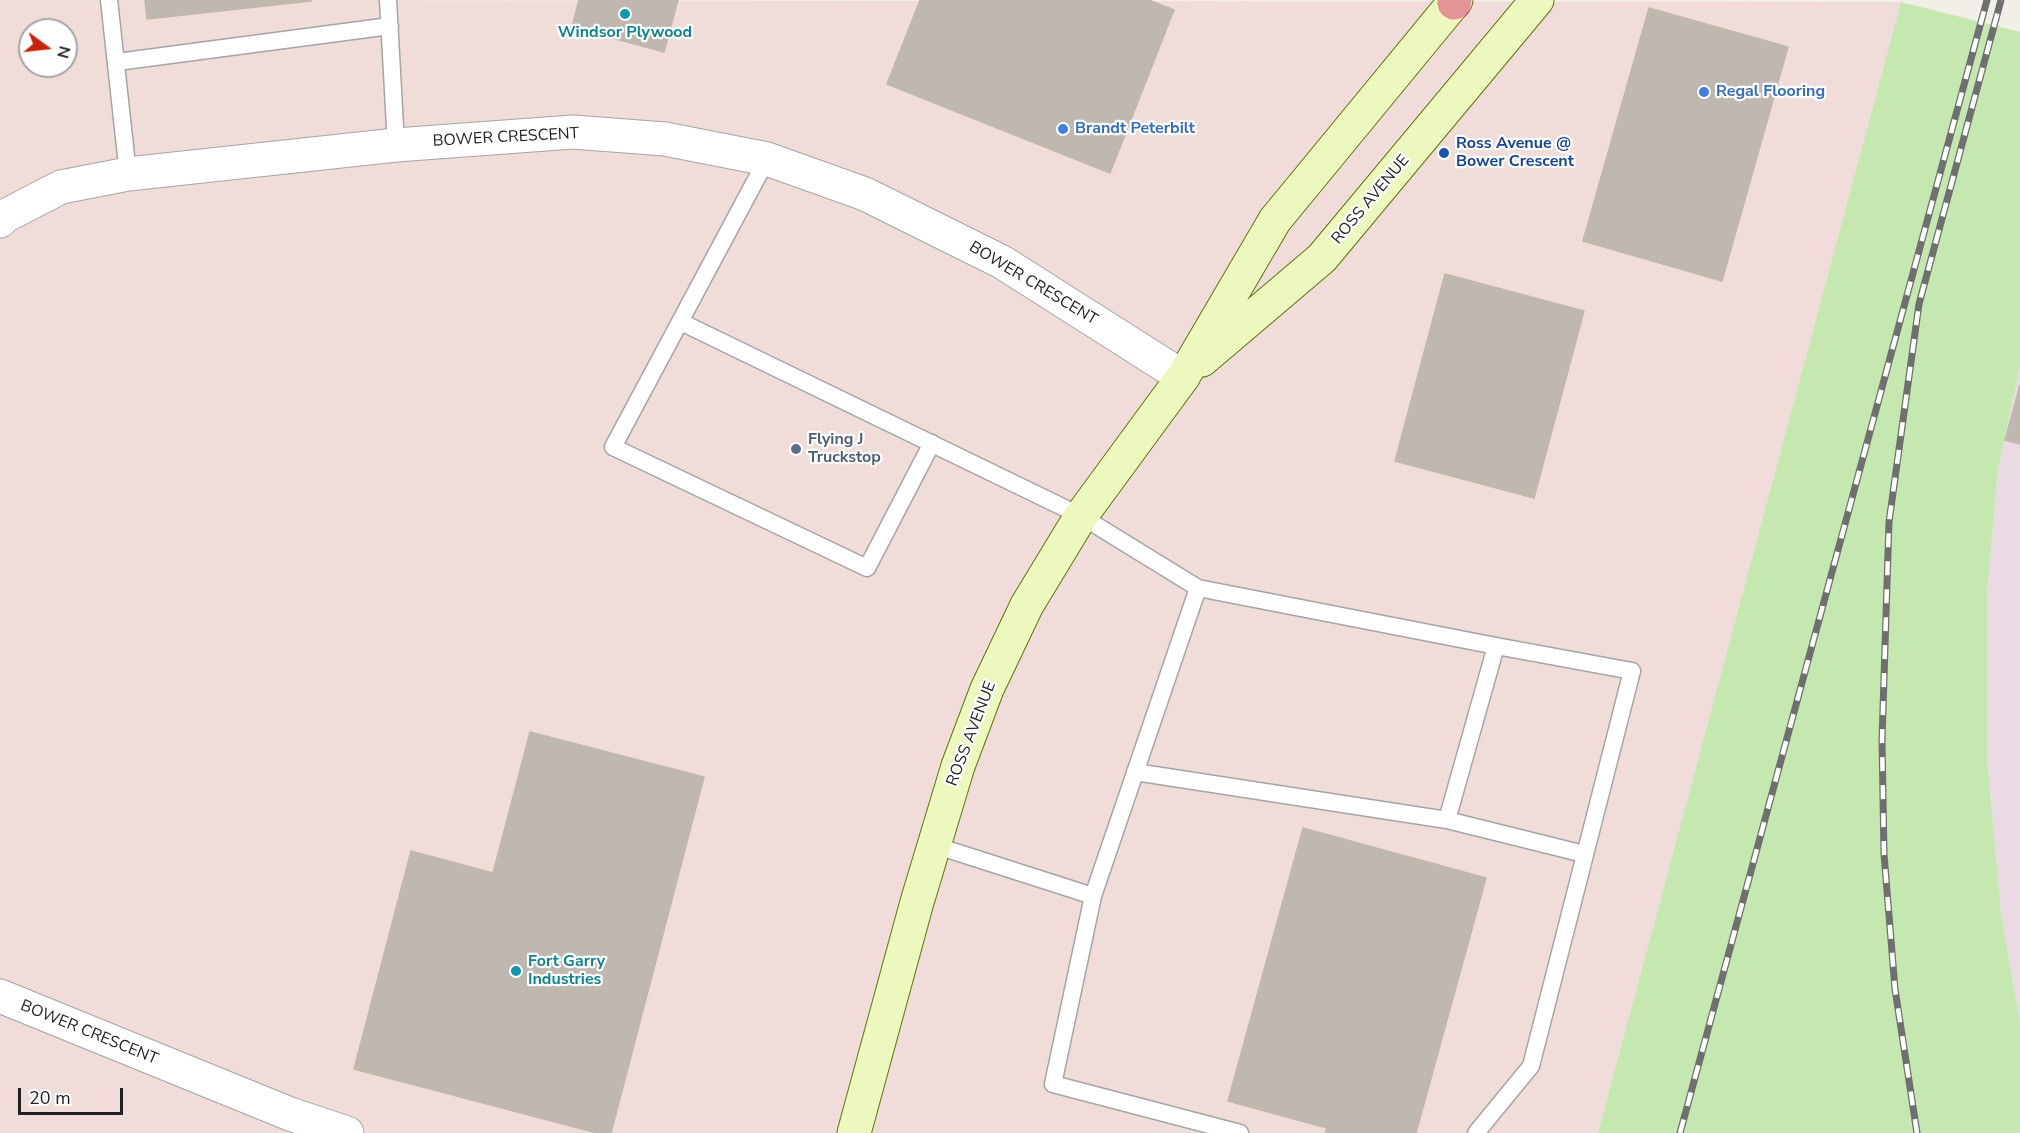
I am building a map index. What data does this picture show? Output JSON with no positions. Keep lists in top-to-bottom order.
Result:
{
  "streets": {
    "main road": ["ROSS AVENUE"],
    "street": ["BOWER CRESCENT"]
  },
  "crossings": [
    ["BOWER CRESCENT", "ROSS AVENUE"]
  ],
  "places": [
    "Windsor Plywood",
    "Regal Flooring",
    "Brandt Peterbilt",
    "Ross Avenue @ Bower Crescent",
    "Flying J Truckstop",
    "Fort Garry Industries"
  ],
  "scale_bar": "20 m",
  "north": "right"
}
